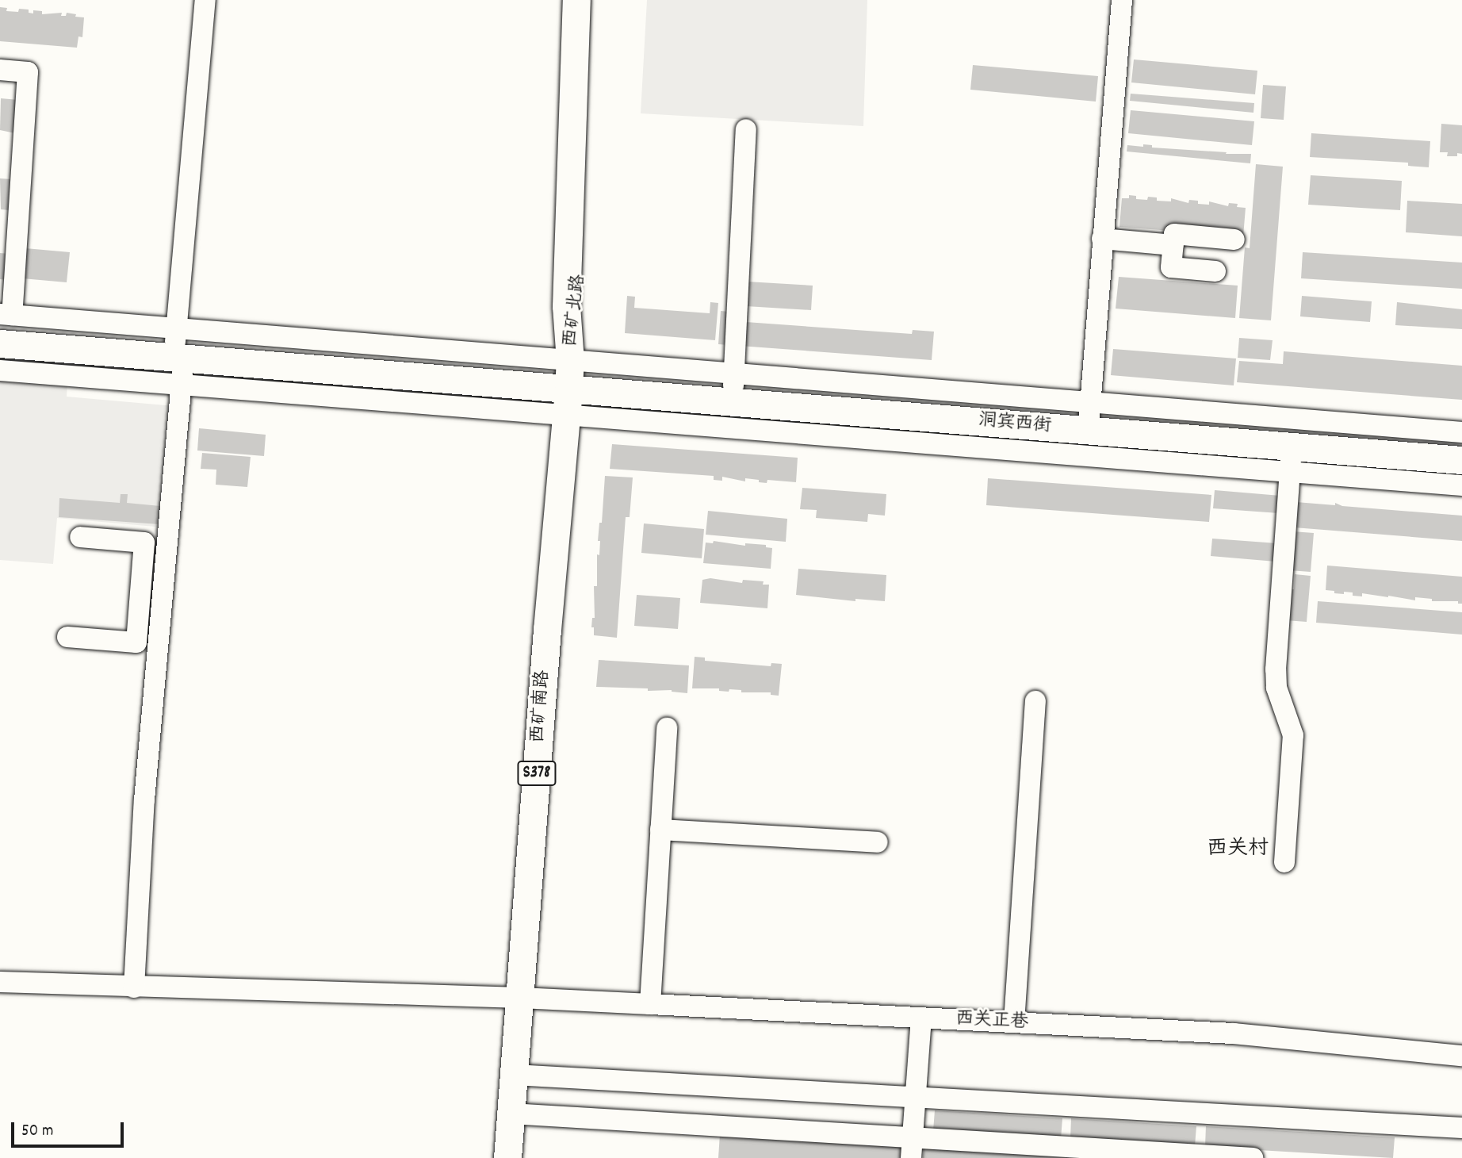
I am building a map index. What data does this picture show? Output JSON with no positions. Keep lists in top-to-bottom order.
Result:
{
  "streets": {
    "main road": [
      "西矿北路",
      "洞宾西街",
      "西矿南路",
      "S378"
    ],
    "street": ["西关正巷"]
  },
  "crossings": [
    ["西矿北路", "西矿南路"],
    ["洞宾西街", "西矿南路"],
    ["西矿南路", "西关正巷"]
  ],
  "districts": ["西关村"],
  "scale_bar": "50 m"
}
